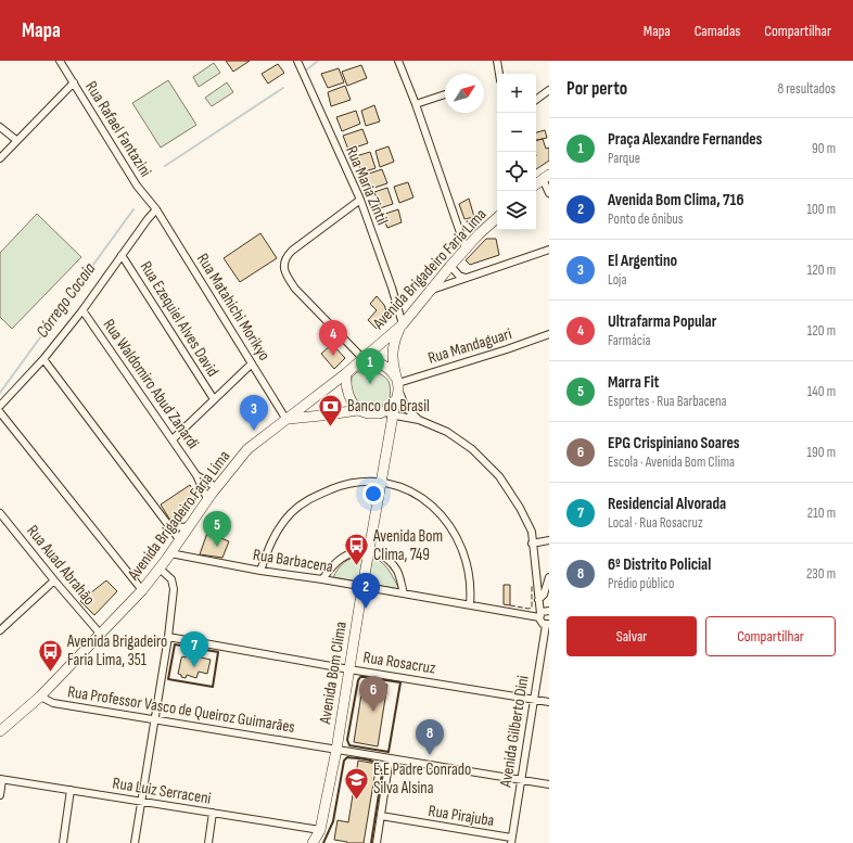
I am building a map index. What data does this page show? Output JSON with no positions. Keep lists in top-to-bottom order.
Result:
{
  "streets": {
    "main road": ["Avenida Brigadeiro Faria Lima", "Avenida Bom Clima"],
    "street": [
      "Rua Rafael Fantazini",
      "Rua Maria Zintil",
      "Rua Matahichi Morikyo",
      "Rua Ezequiel Alves David",
      "Rua Mandaguari",
      "Rua Waldomiro Abud Zanardi",
      "Rua Barbacena",
      "Rua Auad Abrahão",
      "Rua Rosacruz",
      "Rua Professor Vasco de Queiroz Guimarães",
      "Avenida Gilberto Dini",
      "Rua Luiz Serraceni",
      "Rua Pirajuba"
    ]
  },
  "crossings": [
    ["Rua Rafael Fantazini", "Rua Matahichi Morikyo"],
    ["Rua Maria Zintil", "Avenida Brigadeiro Faria Lima"],
    ["Rua Maria Zintil", "Avenida Bom Clima"],
    ["Avenida Brigadeiro Faria Lima", "Rua Matahichi Morikyo"],
    ["Avenida Brigadeiro Faria Lima", "Rua Mandaguari"],
    ["Avenida Brigadeiro Faria Lima", "Rua Waldomiro Abud Zanardi"],
    ["Avenida Brigadeiro Faria Lima", "Rua Barbacena"],
    ["Avenida Brigadeiro Faria Lima", "Rua Auad Abrahão"],
    ["Avenida Brigadeiro Faria Lima", "Avenida Bom Clima"],
    ["Avenida Brigadeiro Faria Lima", "Rua Professor Vasco de Queiroz Guimarães"],
    ["Rua Mandaguari", "Avenida Bom Clima"],
    ["Rua Barbacena", "Avenida Bom Clima"],
    ["Rua Rosacruz", "Avenida Bom Clima"],
    ["Rua Rosacruz", "Avenida Gilberto Dini"],
    ["Avenida Bom Clima", "Rua Professor Vasco de Queiroz Guimarães"],
    ["Avenida Bom Clima", "Rua Luiz Serraceni"],
    ["Rua Professor Vasco de Queiroz Guimarães", "Avenida Gilberto Dini"],
    ["Avenida Gilberto Dini", "Rua Pirajuba"]
  ],
  "water": ["Córrego Cocaia"],
  "places": {
    "bank": ["Banco do Brasil"],
    "bus stop": ["Avenida Bom Clima, 749", "Avenida Brigadeiro Faria Lima, 351"],
    "school or university": ["E.E Padre Conrado Silva Alsina"]
  },
  "north": "top right",
  "page": {
    "header": "Mapa",
    "nav": ["Mapa", "Camadas", "Compartilhar"],
    "heading": ["Por perto", "8 resultados"],
    "map_buttons": ["+", "−"],
    "list": [
      {
        "mark": "1",
        "name": "Praça Alexandre Fernandes",
        "note": "Parque",
        "value": "90 m"
      },
      {
        "mark": "2",
        "name": "Avenida Bom Clima, 716",
        "note": "Ponto de ônibus",
        "value": "100 m"
      },
      {
        "mark": "3",
        "name": "El Argentino",
        "note": "Loja",
        "value": "120 m"
      },
      {
        "mark": "4",
        "name": "Ultrafarma Popular",
        "note": "Farmácia",
        "value": "120 m"
      },
      {
        "mark": "5",
        "name": "Marra Fit",
        "note": "Esportes · Rua Barbacena",
        "value": "140 m"
      },
      {
        "mark": "6",
        "name": "EPG Crispiniano Soares",
        "note": "Escola · Avenida Bom Clima",
        "value": "190 m"
      },
      {
        "mark": "7",
        "name": "Residencial Alvorada",
        "note": "Local · Rua Rosacruz",
        "value": "210 m"
      },
      {
        "mark": "8",
        "name": "6º Distrito Policial",
        "note": "Prédio público",
        "value": "230 m"
      }
    ],
    "pins": [
      "4",
      "1",
      "3",
      "5",
      "2",
      "7",
      "6",
      "8"
    ],
    "buttons": ["Salvar", "Compartilhar"]
  }
}
